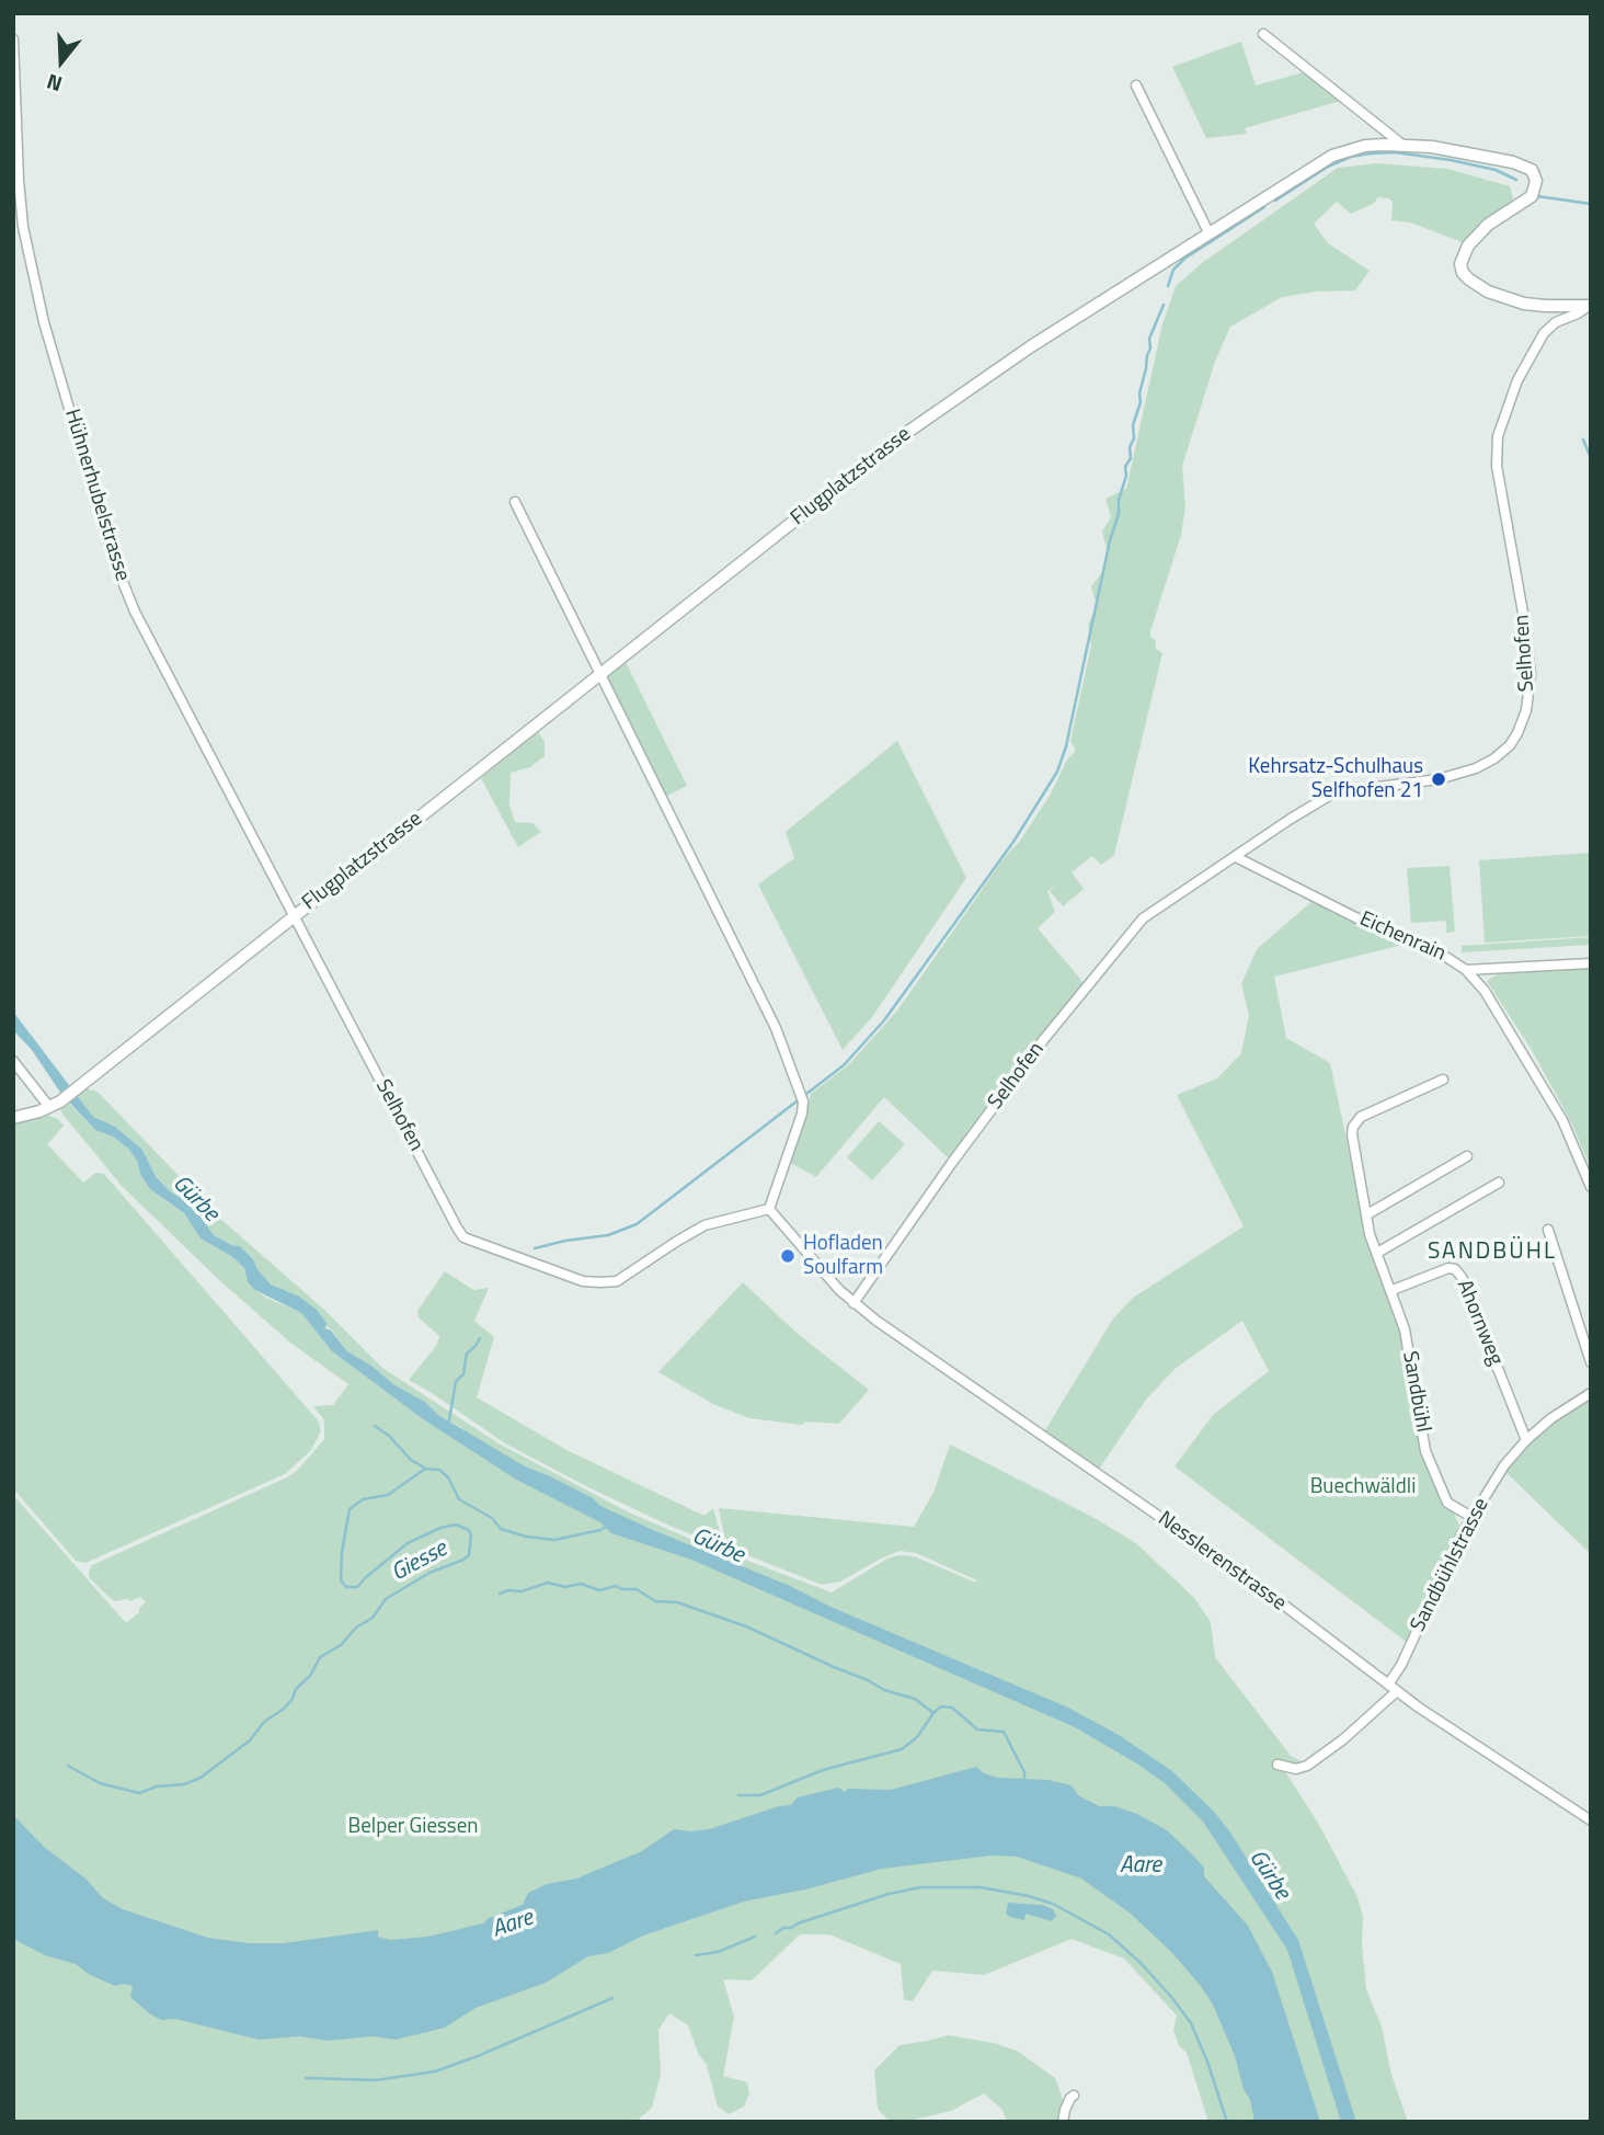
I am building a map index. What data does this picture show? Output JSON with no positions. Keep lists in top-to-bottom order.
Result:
{
  "streets": {
    "street": [
      "Flugplatzstrasse",
      "Hühnerhubelstrasse",
      "Selhofen",
      "Eichenrain",
      "Ahornweg",
      "Sandbühl",
      "Nesslerenstrasse",
      "Sandbühlstrasse"
    ]
  },
  "crossings": [
    ["Flugplatzstrasse", "Hühnerhubelstrasse"],
    ["Flugplatzstrasse", "Selhofen"],
    ["Hühnerhubelstrasse", "Selhofen"],
    ["Selhofen", "Eichenrain"],
    ["Selhofen", "Nesslerenstrasse"],
    ["Ahornweg", "Sandbühl"],
    ["Ahornweg", "Sandbühlstrasse"],
    ["Sandbühl", "Sandbühlstrasse"],
    ["Nesslerenstrasse", "Sandbühlstrasse"]
  ],
  "districts": ["SANDBÜHL"],
  "water": ["Gürbe", "Giesse", "Aare"],
  "parks": ["Buechwäldli", "Belper Giessen"],
  "places": ["Kehrsatz-Schulhaus Selfhofen 21", "Hofladen Soulfarm"],
  "north": "bottom"
}
